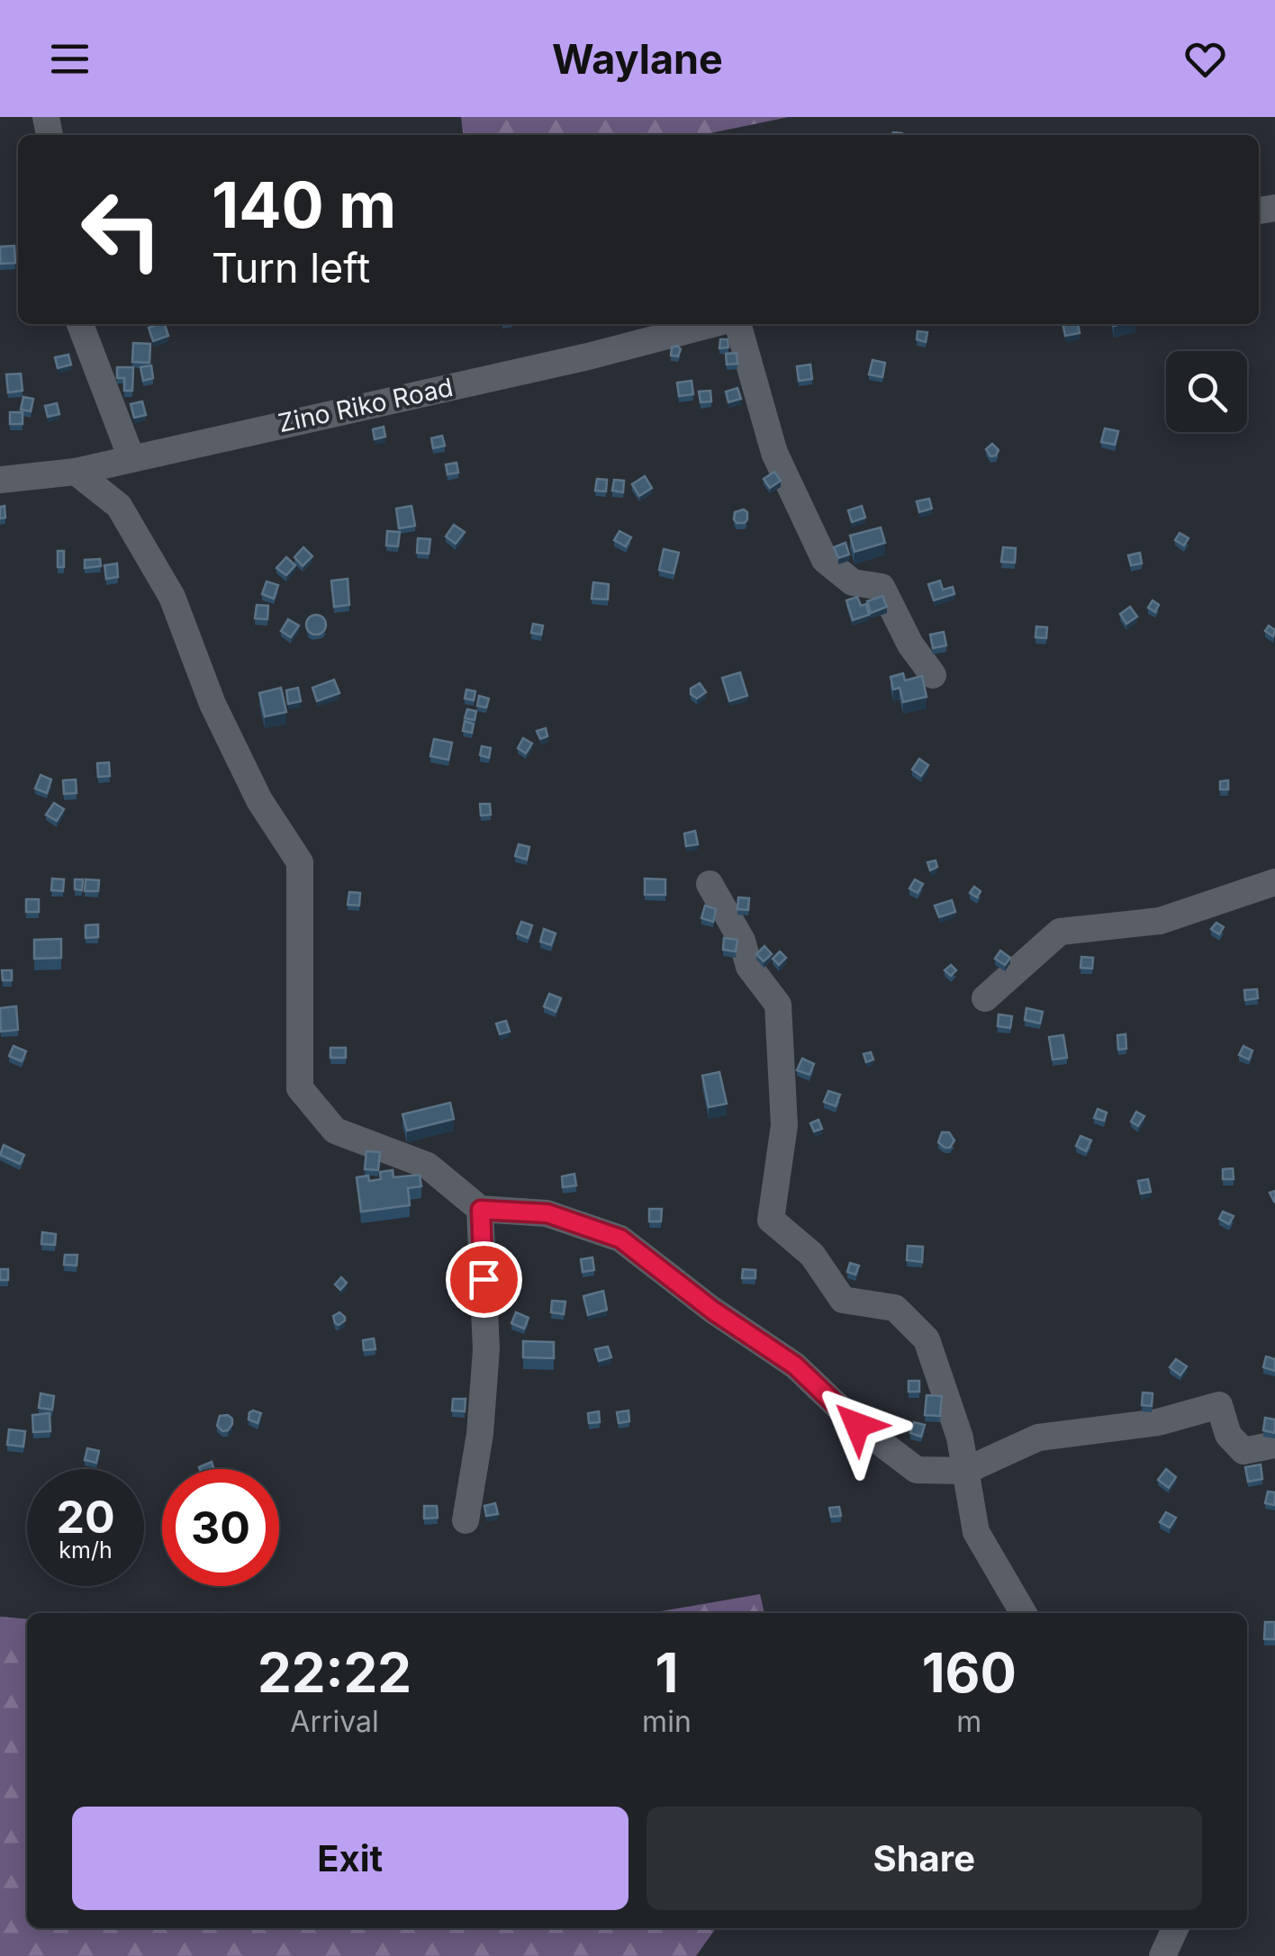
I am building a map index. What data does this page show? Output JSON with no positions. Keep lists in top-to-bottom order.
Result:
{
  "streets": {
    "street": ["Zino Riko Road"]
  },
  "page": {
    "header": "Waylane",
    "turn": ["140 m", "Turn left"],
    "speed": "20 km/h",
    "limit": "30",
    "eta": [
      "22:22",
      "Arrival",
      "1",
      "min",
      "160",
      "m"
    ],
    "buttons": ["Exit", "Share"]
  }
}
